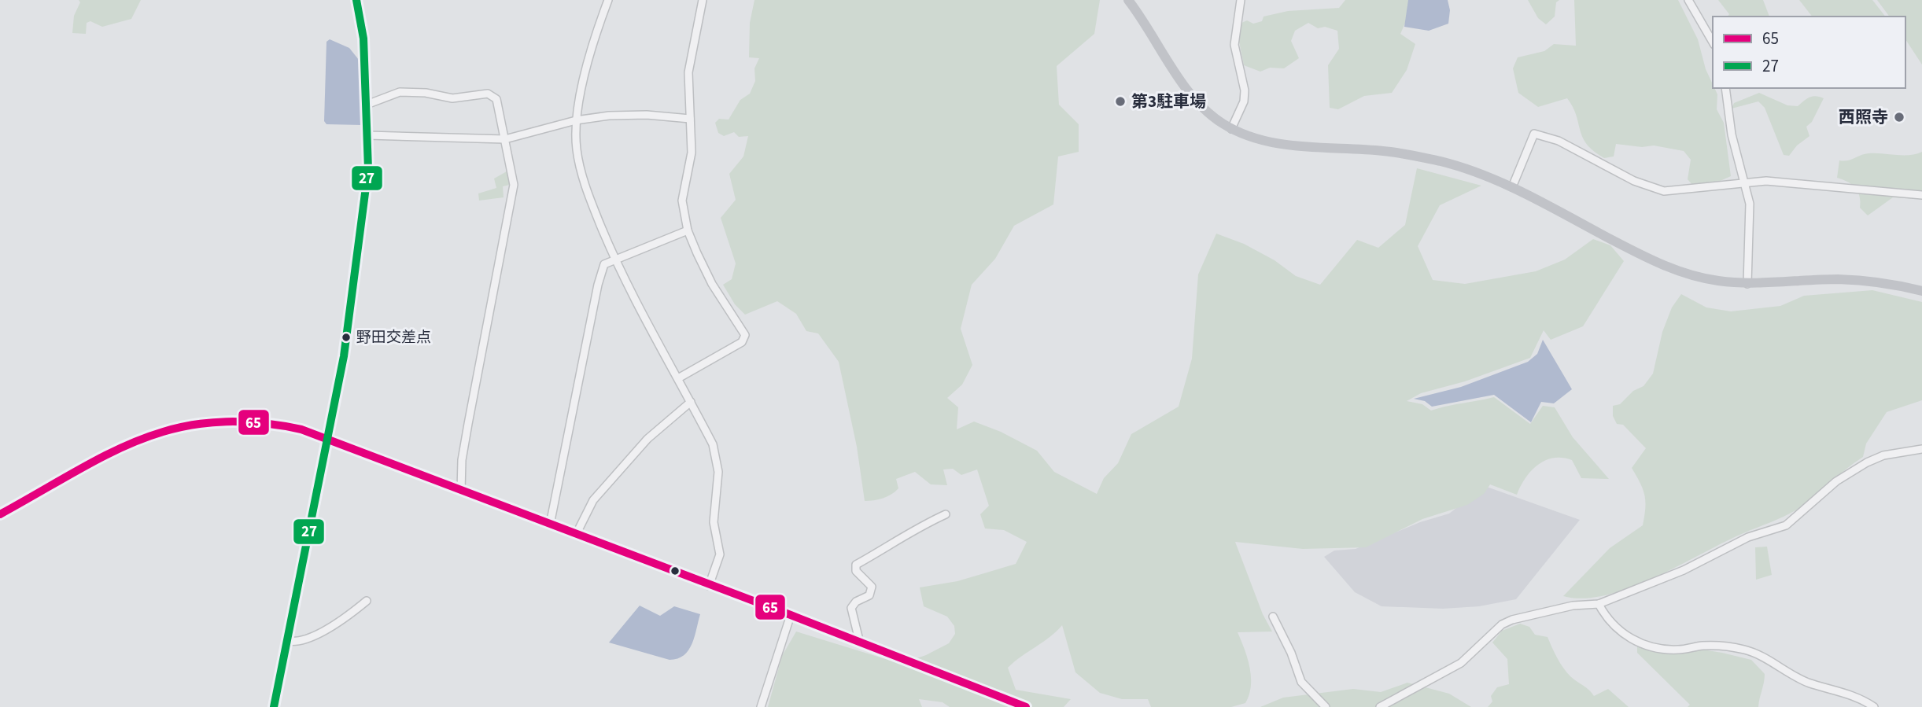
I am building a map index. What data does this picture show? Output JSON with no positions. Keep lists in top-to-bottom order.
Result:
{
  "places": ["第3駐車場", "西照寺", "野田交差点"],
  "lines": ["transit line 27", "transit line 65"],
  "legend": ["65", "27"]
}
